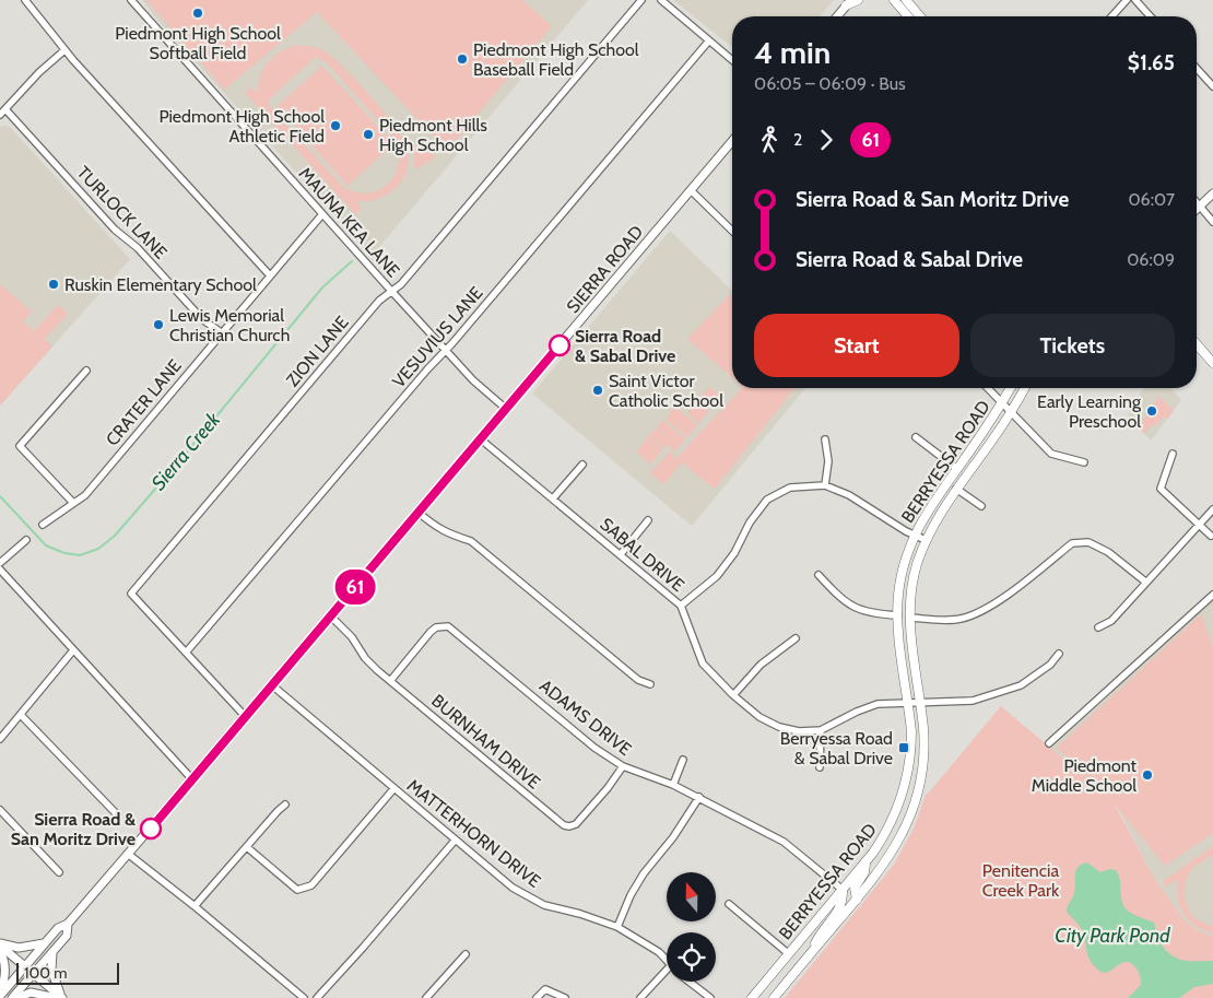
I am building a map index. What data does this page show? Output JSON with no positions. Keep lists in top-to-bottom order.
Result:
{
  "streets": {
    "main road": ["BERRYESSA ROAD"],
    "street": [
      "TURLOCK LANE",
      "MAUNA KEA LANE",
      "SIERRA ROAD",
      "VESUVIUS LANE",
      "ZION LANE",
      "CRATER LANE",
      "SABAL DRIVE",
      "ADAMS DRIVE",
      "BURNHAM DRIVE",
      "MATTERHORN DRIVE"
    ]
  },
  "crossings": [
    ["TURLOCK LANE", "CRATER LANE"],
    ["MAUNA KEA LANE", "SIERRA ROAD"],
    ["MAUNA KEA LANE", "VESUVIUS LANE"],
    ["MAUNA KEA LANE", "ZION LANE"],
    ["MAUNA KEA LANE", "CRATER LANE"],
    ["SIERRA ROAD", "ZION LANE"],
    ["SIERRA ROAD", "SABAL DRIVE"],
    ["SIERRA ROAD", "BURNHAM DRIVE"],
    ["SIERRA ROAD", "MATTERHORN DRIVE"],
    ["VESUVIUS LANE", "ZION LANE"],
    ["BERRYESSA ROAD", "SABAL DRIVE"],
    ["BERRYESSA ROAD", "ADAMS DRIVE"],
    ["ADAMS DRIVE", "BURNHAM DRIVE"]
  ],
  "water": ["Sierra Creek", "City Park Pond"],
  "parks": ["Penitencia Creek Park"],
  "places": {
    "other": [
      "Piedmont High School Softball Field",
      "Piedmont High School Baseball Field",
      "Piedmont High School Athletic Field",
      "Piedmont Hills High School",
      "Ruskin Elementary School",
      "Lewis Memorial Christian Church",
      "Sierra Road & Sabal Drive",
      "Saint Victor Catholic School",
      "Early Learning Preschool",
      "Piedmont Middle School",
      "Sierra Road & San Moritz Drive"
    ],
    "transit": ["Berryessa Road & Sabal Drive"]
  },
  "lines": ["bus line 61"],
  "scale_bar": "100 m",
  "north": "top",
  "page": {
    "on_map": "61",
    "heading": ["4 min", "06:05 – 06:09 · Bus", "$1.65"],
    "legs": ["2", "61"],
    "list": [
      {
        "name": "Sierra Road & San Moritz Drive",
        "value": "06:07"
      },
      {
        "name": "Sierra Road & Sabal Drive",
        "value": "06:09"
      }
    ],
    "buttons": ["Start", "Tickets"],
    "scale": "100 m"
  }
}
